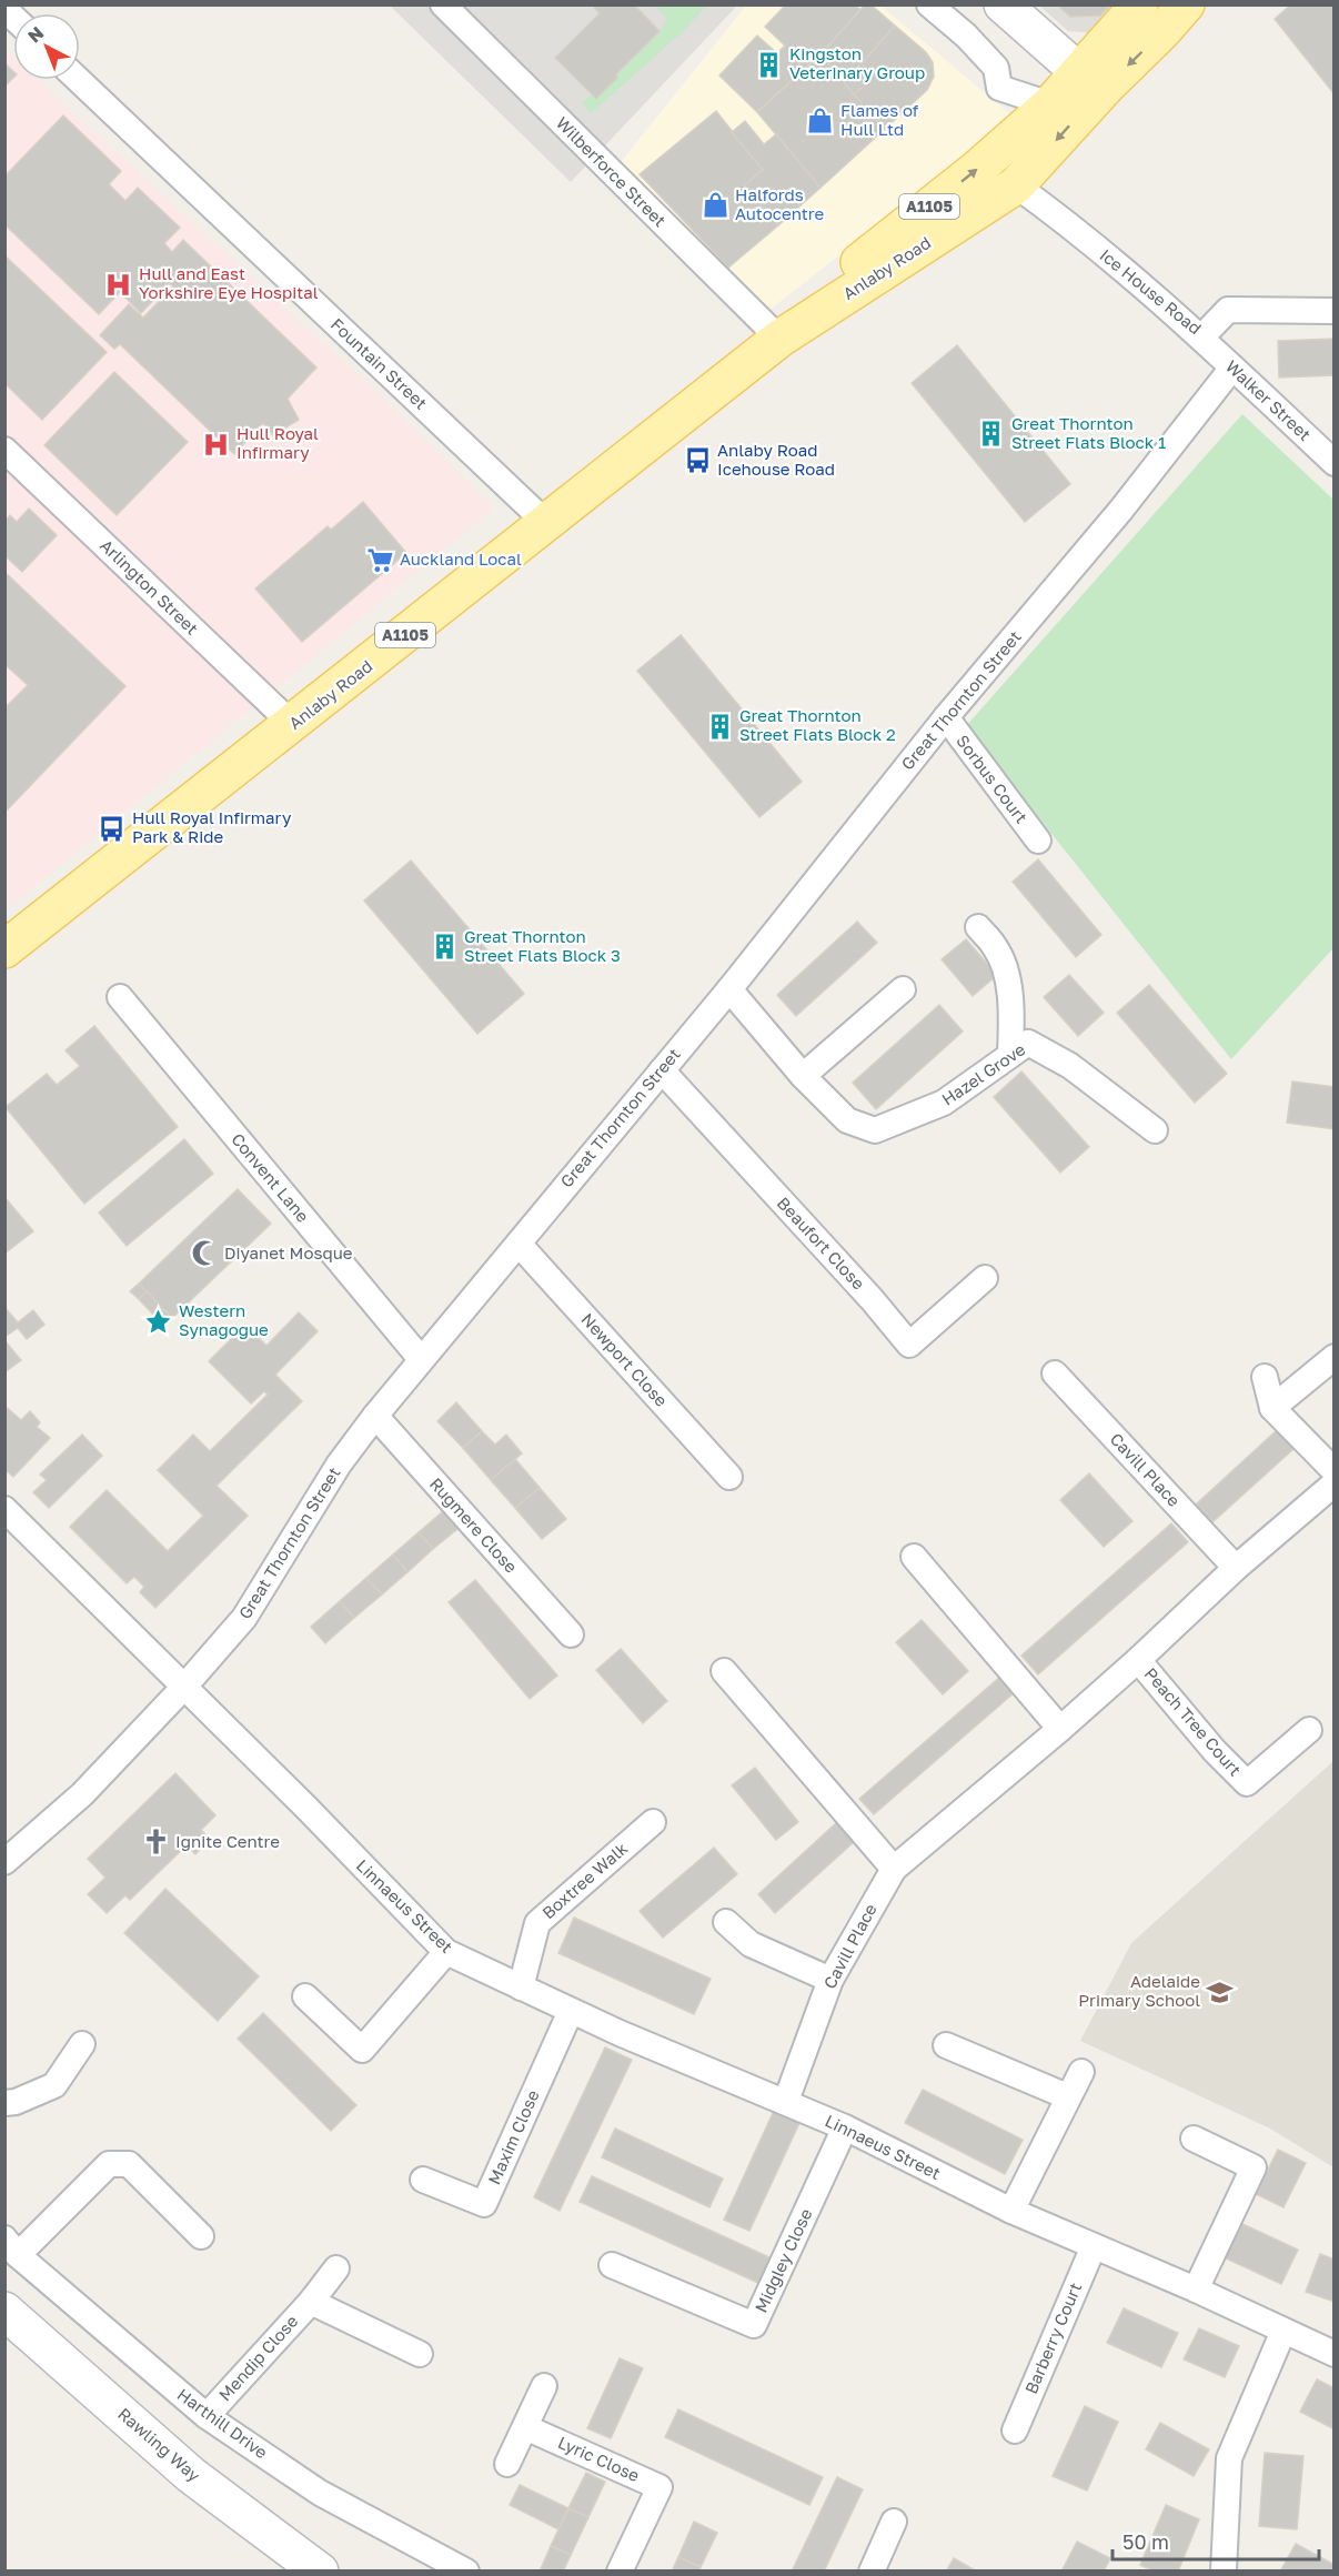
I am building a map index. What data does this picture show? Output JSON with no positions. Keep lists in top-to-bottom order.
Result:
{
  "streets": {
    "main road": ["A1105", "Anlaby Road"],
    "street": [
      "Wilberforce Street",
      "Ice House Road",
      "Fountain Street",
      "Walker Street",
      "Arlington Street",
      "Great Thornton Street",
      "Sorbus Court",
      "Hazel Grove",
      "Convent Lane",
      "Beaufort Close",
      "Newport Close",
      "Cavill Place",
      "Rugmere Close",
      "Peach Tree Court",
      "Boxtree Walk",
      "Linnaeus Street",
      "Maxim Close",
      "Midgley Close",
      "Barberry Court",
      "Mendip Close",
      "Harthill Drive",
      "Rawling Way",
      "Lyric Close"
    ]
  },
  "crossings": [
    ["Wilberforce Street", "Anlaby Road"],
    ["Anlaby Road", "Ice House Road"],
    ["Anlaby Road", "Fountain Street"],
    ["Anlaby Road", "Arlington Street"],
    ["Ice House Road", "Walker Street"],
    ["Walker Street", "Great Thornton Street"],
    ["Great Thornton Street", "Sorbus Court"],
    ["Great Thornton Street", "Hazel Grove"],
    ["Great Thornton Street", "Convent Lane"],
    ["Great Thornton Street", "Beaufort Close"],
    ["Great Thornton Street", "Newport Close"],
    ["Great Thornton Street", "Rugmere Close"],
    ["Great Thornton Street", "Linnaeus Street"],
    ["Cavill Place", "Peach Tree Court"],
    ["Cavill Place", "Linnaeus Street"],
    ["Boxtree Walk", "Linnaeus Street"],
    ["Linnaeus Street", "Maxim Close"],
    ["Linnaeus Street", "Midgley Close"],
    ["Linnaeus Street", "Barberry Court"],
    ["Mendip Close", "Harthill Drive"]
  ],
  "places": {
    "building": [
      "Kingston Veterinary Group",
      "Great Thornton Street Flats Block 1",
      "Great Thornton Street Flats Block 2",
      "Great Thornton Street Flats Block 3"
    ],
    "shop": ["Flames of Hull Ltd", "Halfords Autocentre"],
    "hospital": ["Hull and East Yorkshire Eye Hospital", "Hull Royal Infirmary"],
    "bus stop": ["Anlaby Road Icehouse Road", "Hull Royal Infirmary Park & Ride"],
    "supermarket": ["Auckland Local"],
    "mosque": ["Diyanet Mosque"],
    "place": ["Western Synagogue"],
    "church": ["Ignite Centre"],
    "school or university": ["Adelaide Primary School"]
  },
  "scale_bar": "50 m",
  "north": "top left"
}
